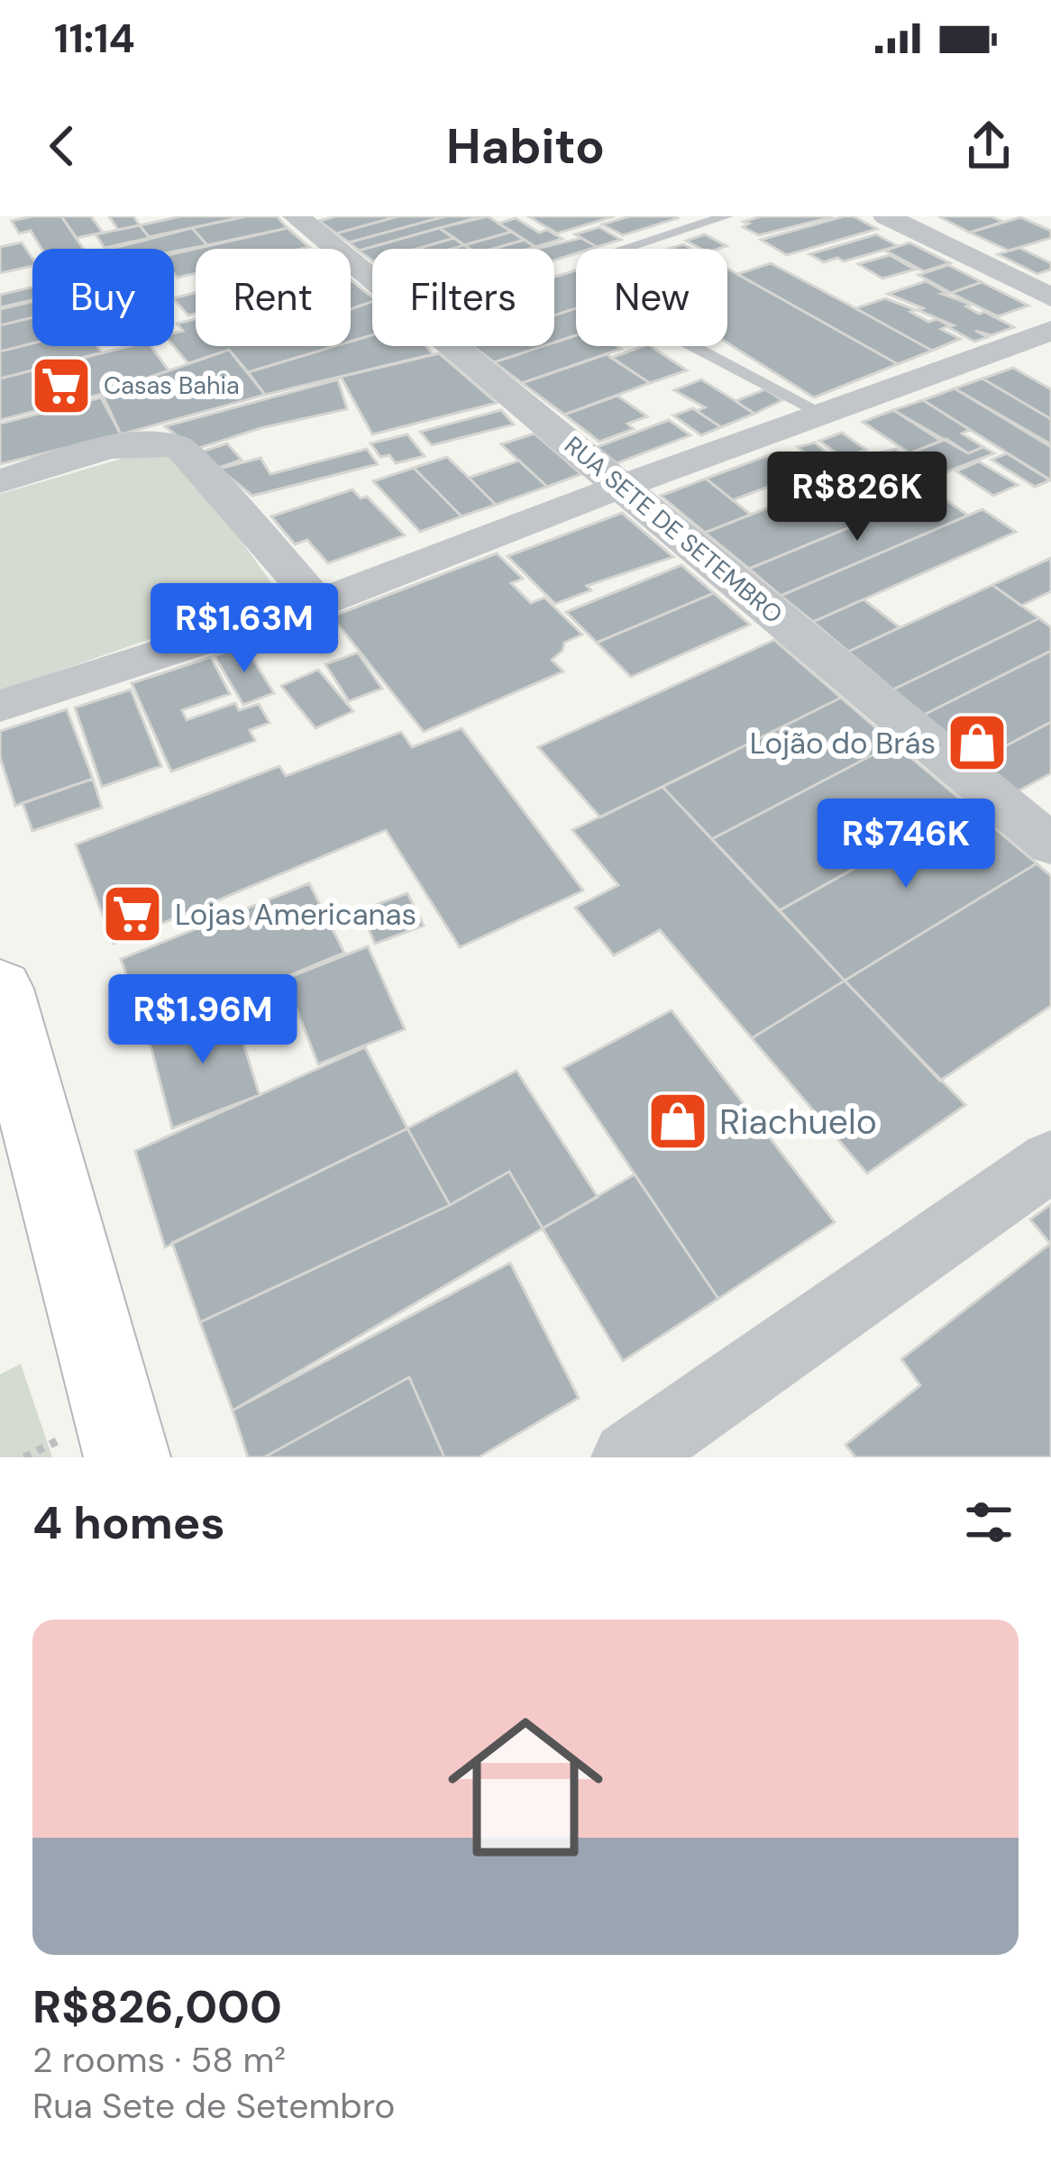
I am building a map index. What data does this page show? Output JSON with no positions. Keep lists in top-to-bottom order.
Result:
{
  "streets": {
    "street": ["RUA SETE DE SETEMBRO"]
  },
  "places": {
    "supermarket": ["Casas Bahia", "Lojas Americanas"],
    "shop": ["Lojão do Brás", "Riachuelo"]
  },
  "page": {
    "status": "11:14",
    "header": "Habito",
    "chip": [
      "Buy",
      "Rent",
      "Filters",
      "New"
    ],
    "price": [
      "R$826K",
      "R$1.63M",
      "R$746K",
      "R$1.96M"
    ],
    "heading": "4 homes",
    "list": [
      {
        "name": "R$826,000",
        "note": "2 rooms · 58 m² · Rua Sete de Setembro"
      }
    ]
  }
}
